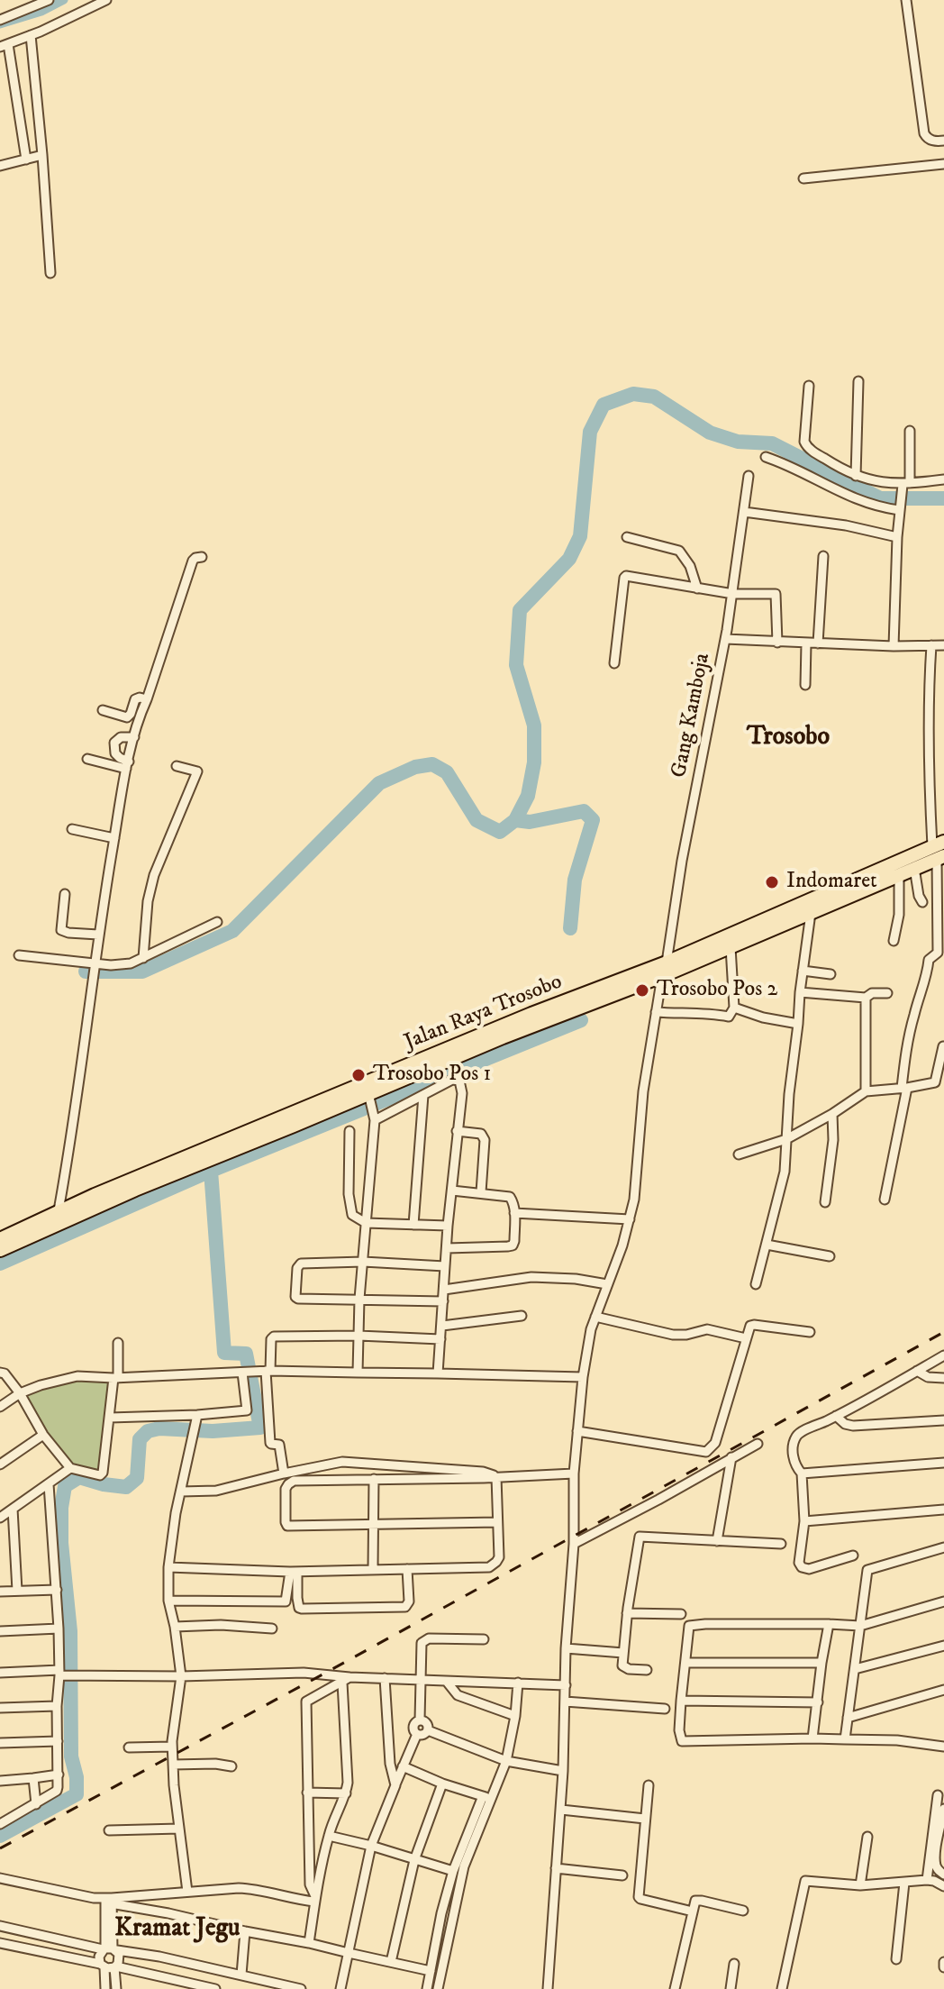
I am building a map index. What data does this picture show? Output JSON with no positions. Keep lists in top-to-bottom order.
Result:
{
  "streets": {
    "highway": ["Jalan Raya Trosobo"],
    "street": ["Gang Kamboja"]
  },
  "crossings": [
    ["Gang Kamboja", "Jalan Raya Trosobo"]
  ],
  "districts": ["Trosobo", "Kramat Jegu"],
  "places": ["Indomaret", "Trosobo Pos 2", "Trosobo Pos 1"]
}
